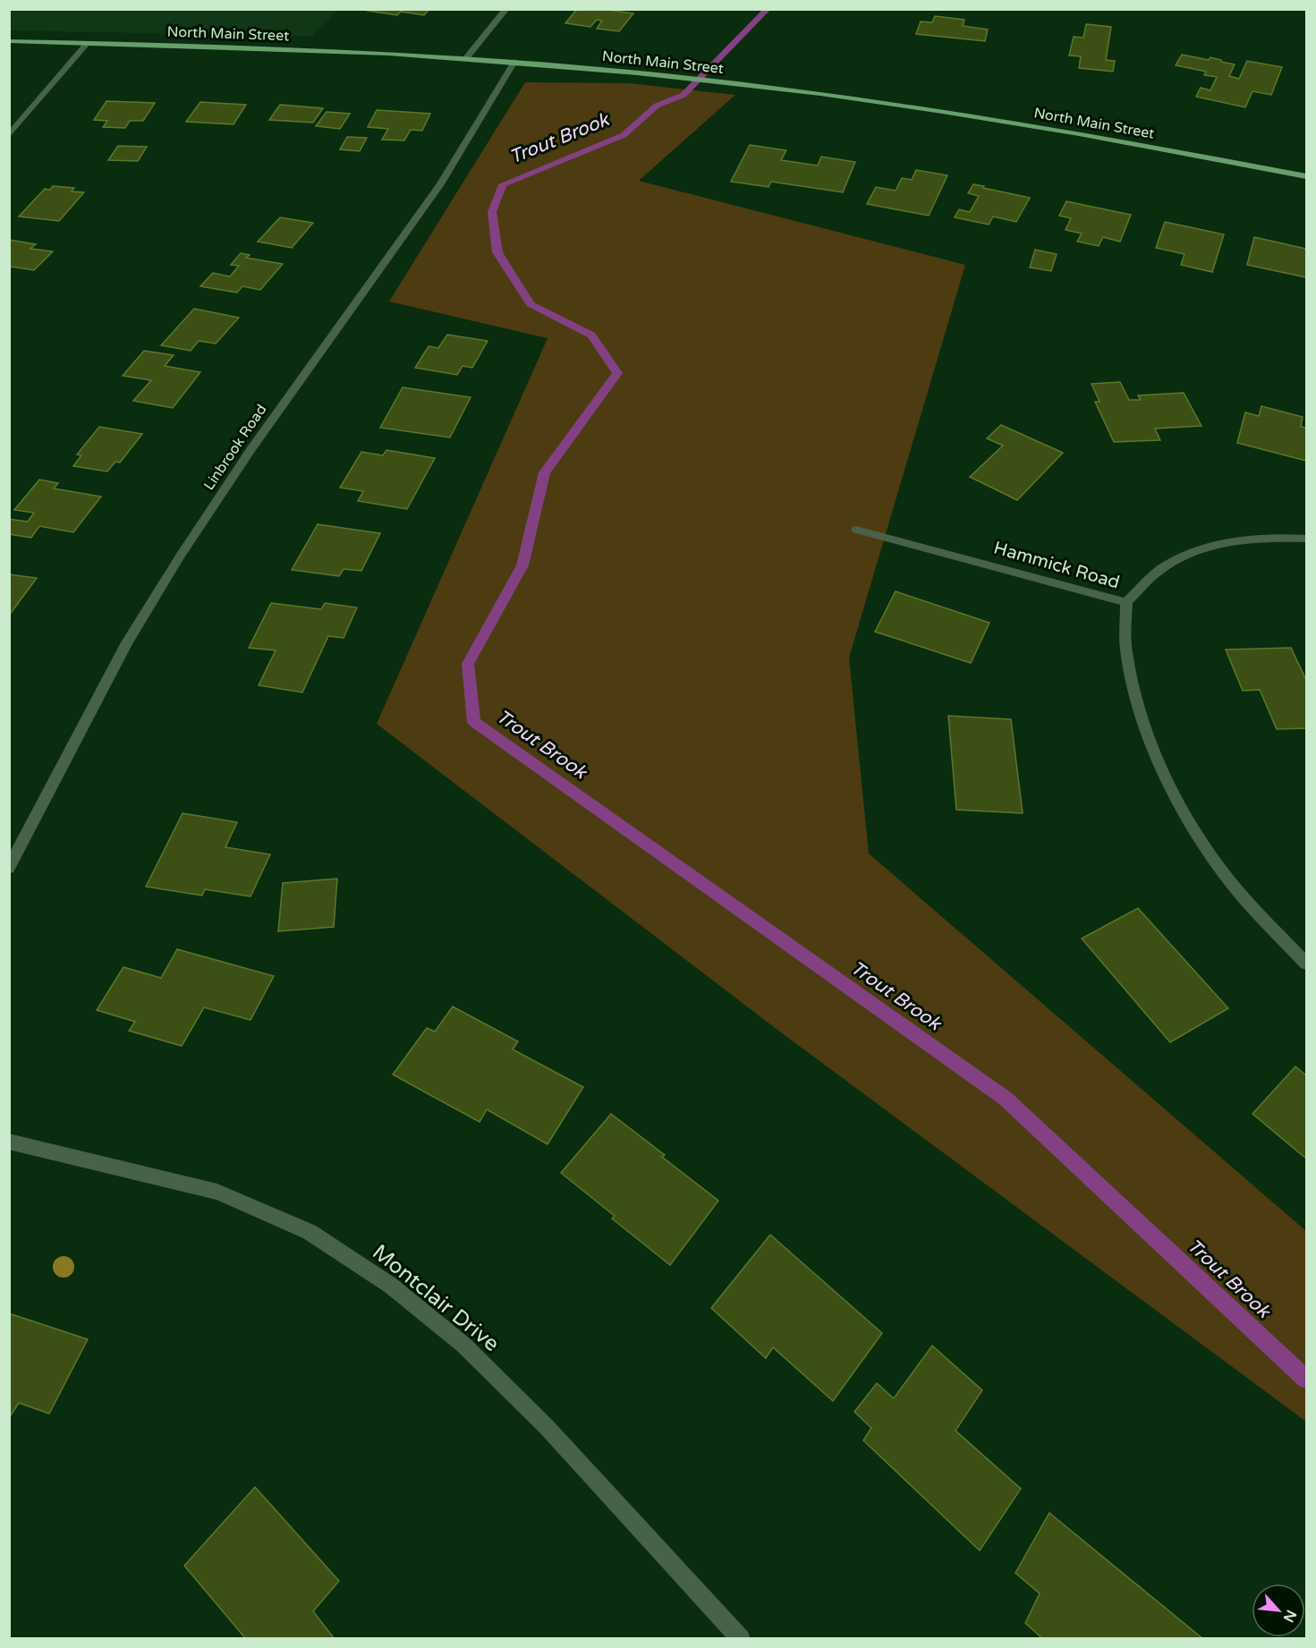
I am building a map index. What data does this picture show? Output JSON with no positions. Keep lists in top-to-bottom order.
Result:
{
  "streets": {
    "main road": ["North Main Street"],
    "street": ["Linbrook Road", "Hammick Road", "Montclair Drive"]
  },
  "crossings": [
    ["North Main Street", "Linbrook Road"]
  ],
  "water": ["Trout Brook"],
  "north": "bottom right"
}
